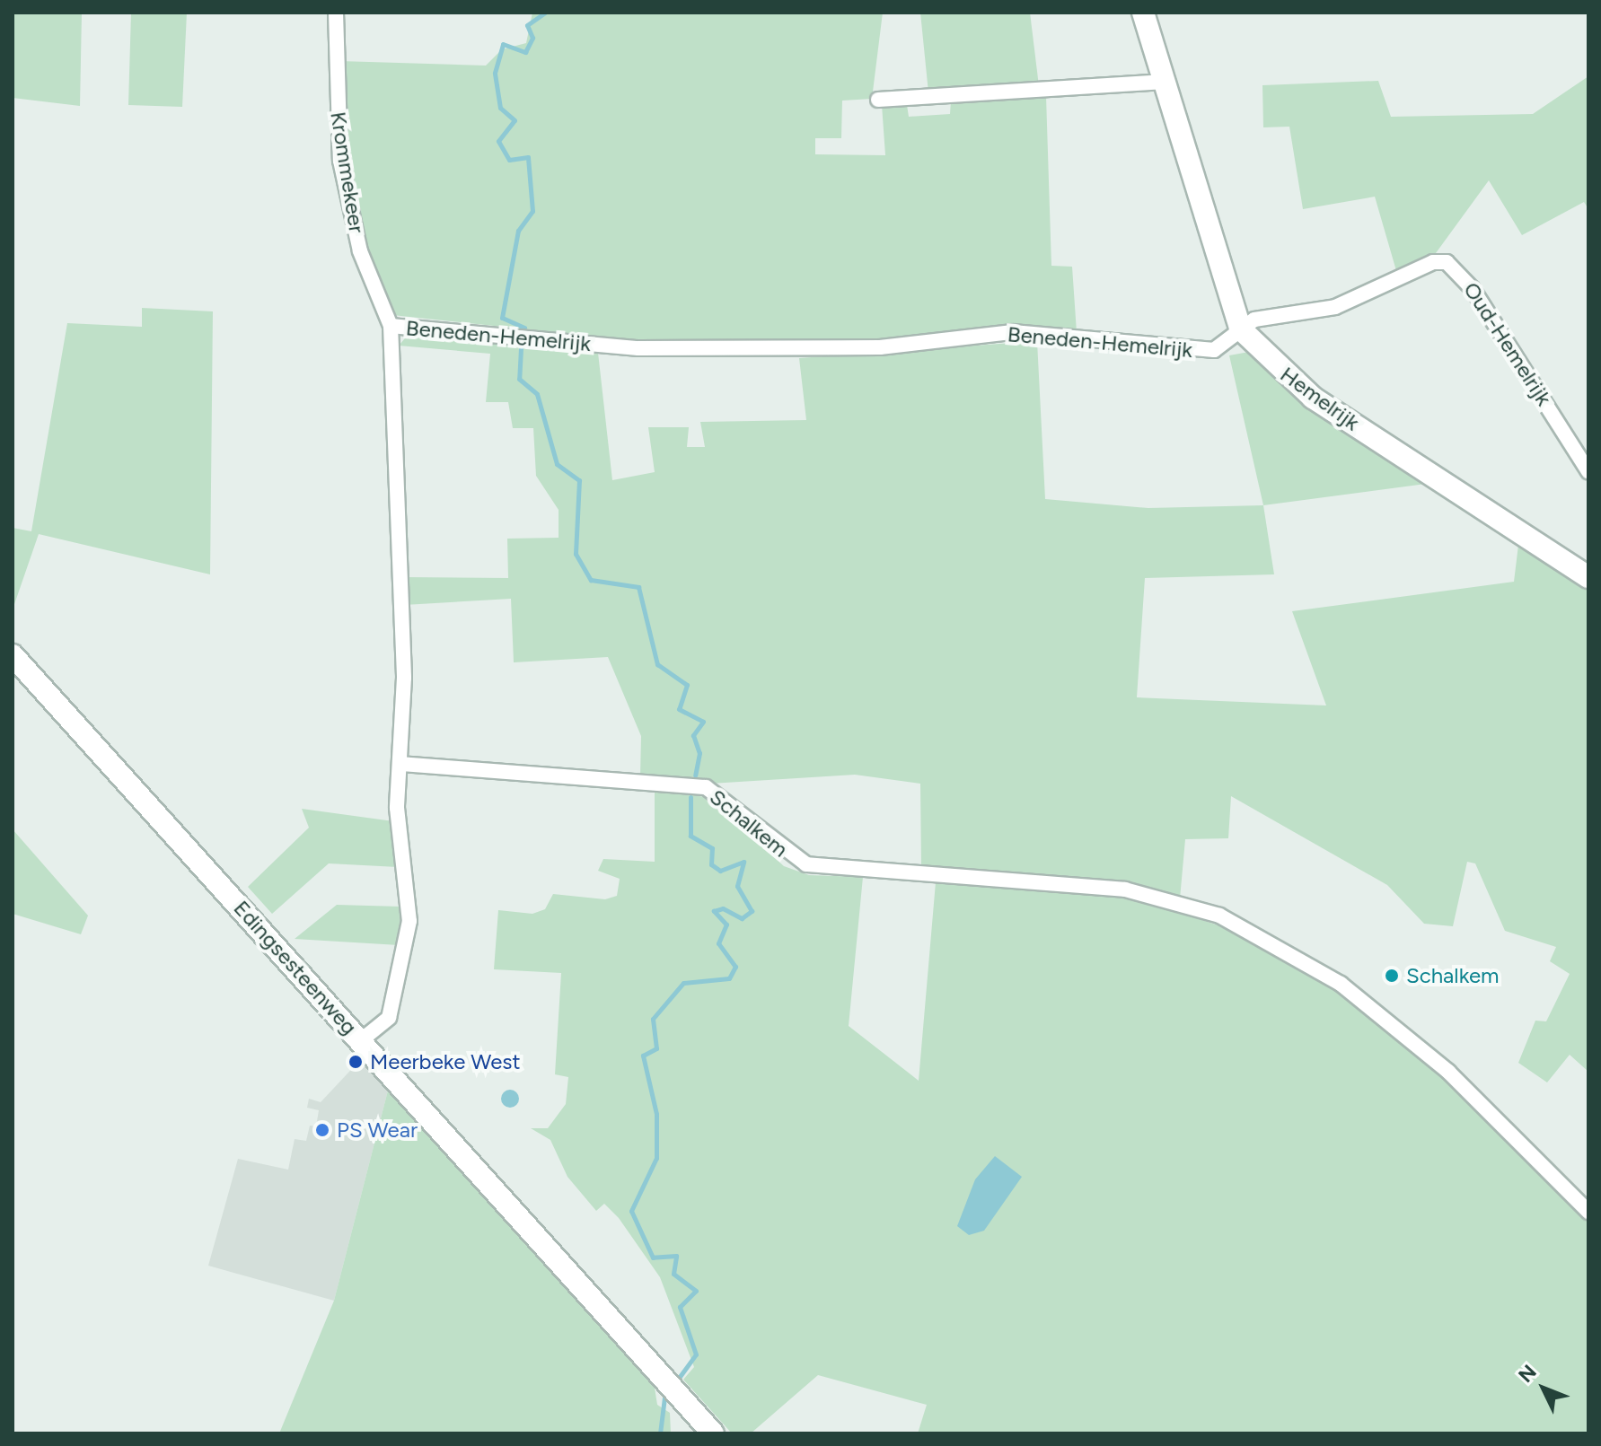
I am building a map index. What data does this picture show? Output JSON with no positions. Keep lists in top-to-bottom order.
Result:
{
  "streets": {
    "main road": ["Hemelrijk", "Edingsesteenweg"],
    "street": [
      "Krommekeer",
      "Beneden-Hemelrijk",
      "Oud-Hemelrijk",
      "Schalkem"
    ]
  },
  "crossings": [
    ["Krommekeer", "Beneden-Hemelrijk"],
    ["Beneden-Hemelrijk", "Oud-Hemelrijk"],
    ["Beneden-Hemelrijk", "Hemelrijk"],
    ["Beneden-Hemelrijk", "Schalkem"],
    ["Beneden-Hemelrijk", "Edingsesteenweg"],
    ["Oud-Hemelrijk", "Hemelrijk"]
  ],
  "places": ["Schalkem", "Meerbeke West", "PS Wear"],
  "north": "top left"
}
